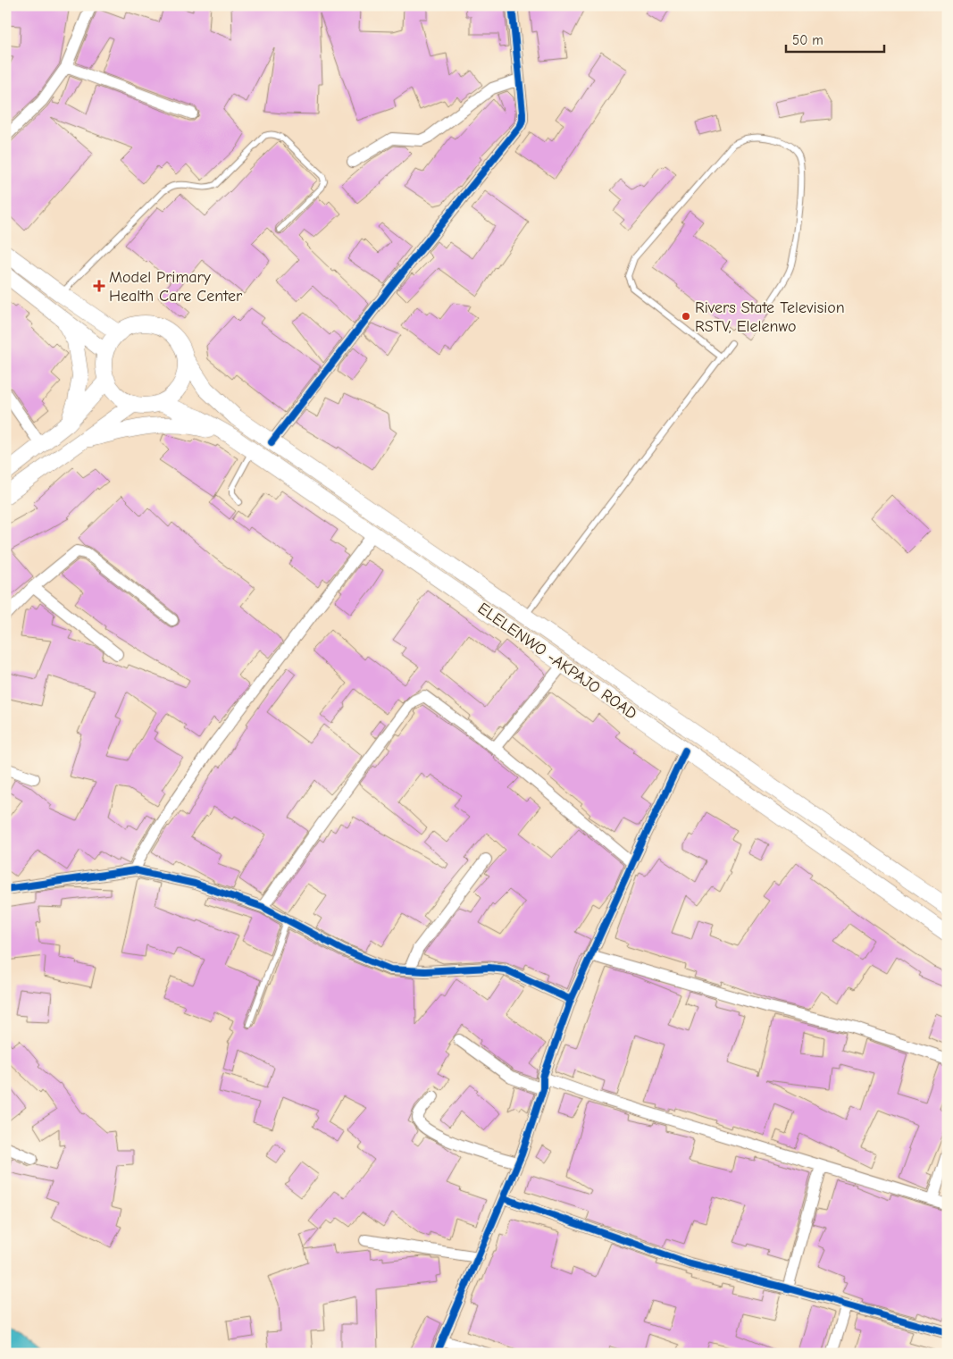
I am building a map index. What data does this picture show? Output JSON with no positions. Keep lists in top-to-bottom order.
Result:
{
  "streets": {
    "main road": ["ELELENWO -AKPAJO ROAD"]
  },
  "places": {
    "health": ["Model Primary Health Care Center"],
    "other": ["Rivers State Television RSTV, Elelenwo"]
  },
  "scale_bar": "50 m"
}
